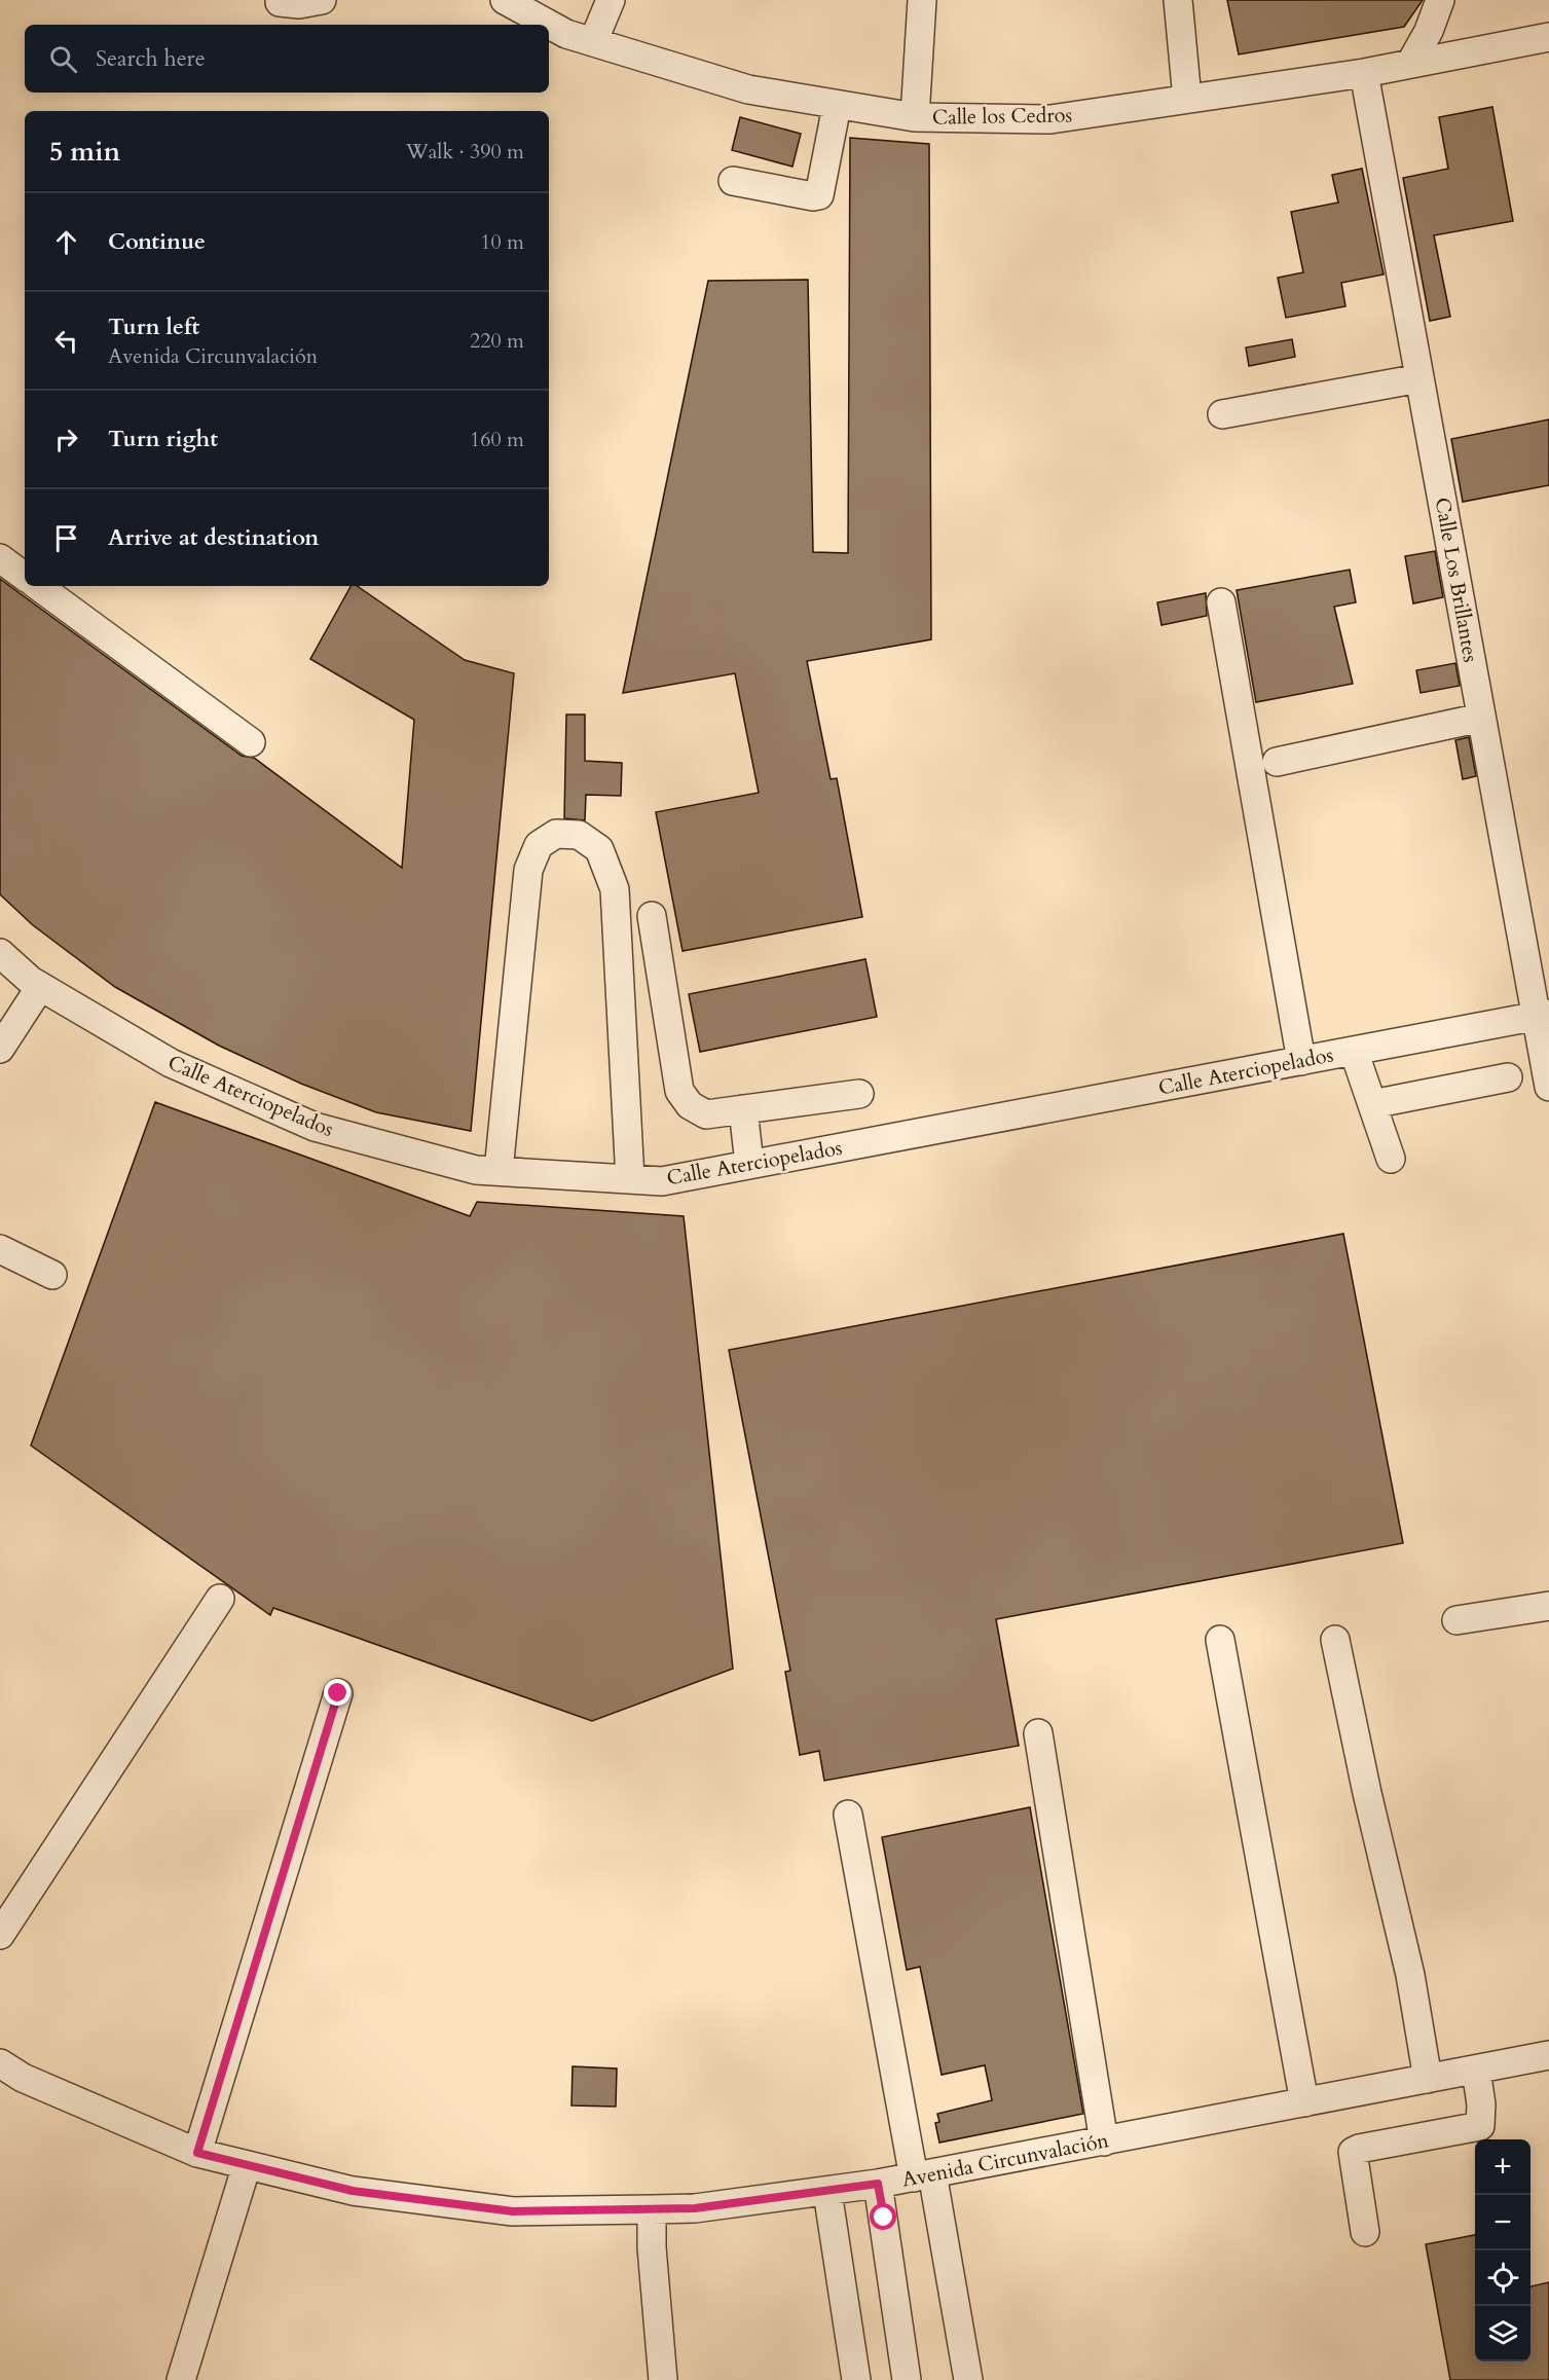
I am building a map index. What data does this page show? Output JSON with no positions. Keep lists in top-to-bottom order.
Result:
{
  "streets": {
    "street": [
      "Calle los Cedros",
      "Calle Los Brillantes",
      "Calle Aterciopelados",
      "Avenida Circunvalación"
    ]
  },
  "crossings": [
    ["Calle los Cedros", "Calle Los Brillantes"],
    ["Calle Los Brillantes", "Calle Aterciopelados"]
  ],
  "page": {
    "search": "Search here",
    "heading": ["5 min", "Walk · 390 m"],
    "list": [
      ["Continue", "10 m"],
      ["Turn left", "Avenida Circunvalación", "220 m"],
      ["Turn right", "160 m"],
      "Arrive at destination"
    ],
    "map_buttons": ["+", "−"]
  }
}
